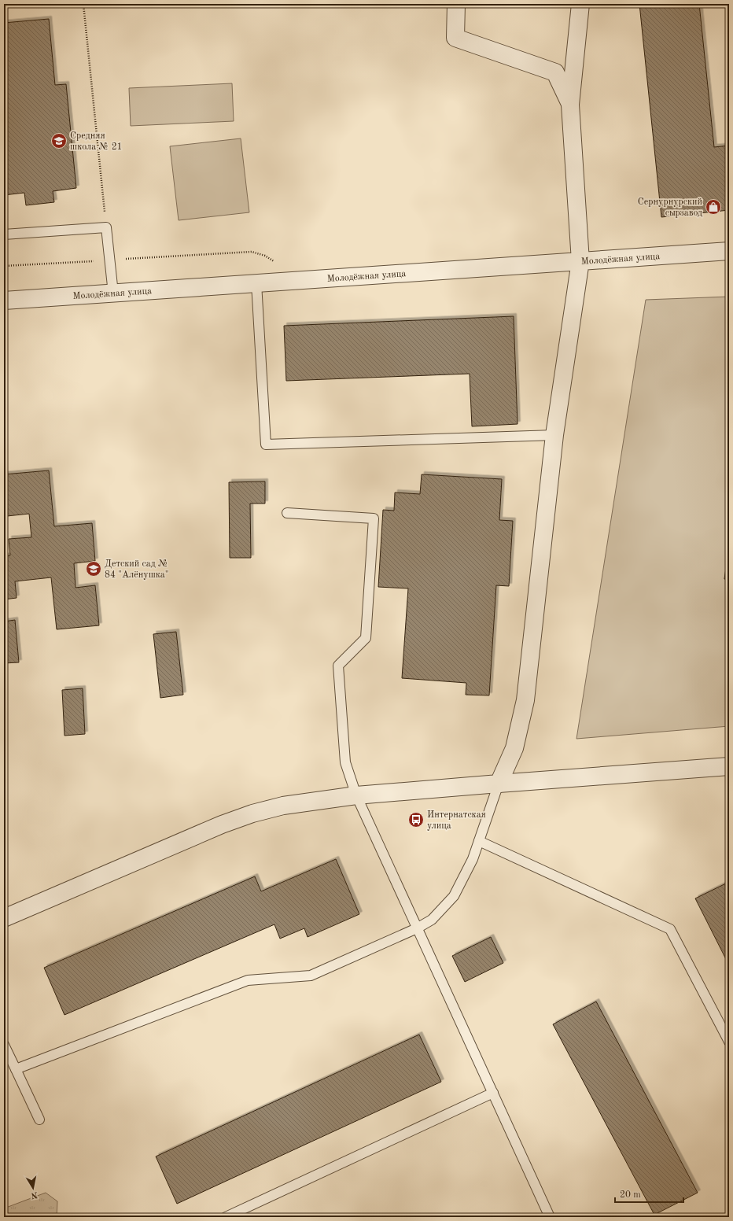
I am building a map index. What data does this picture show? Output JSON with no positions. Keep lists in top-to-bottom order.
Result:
{
  "streets": {
    "street": ["Молодёжная улица"]
  },
  "places": {
    "school or university": ["Средняя школа № 21", "Детский сад № 84 \"Алёнушка\""],
    "shop": ["Сернурнурский сырзавод"],
    "bus stop": ["Интернатская улица"]
  },
  "scale_bar": "20 m",
  "north": "bottom"
}
